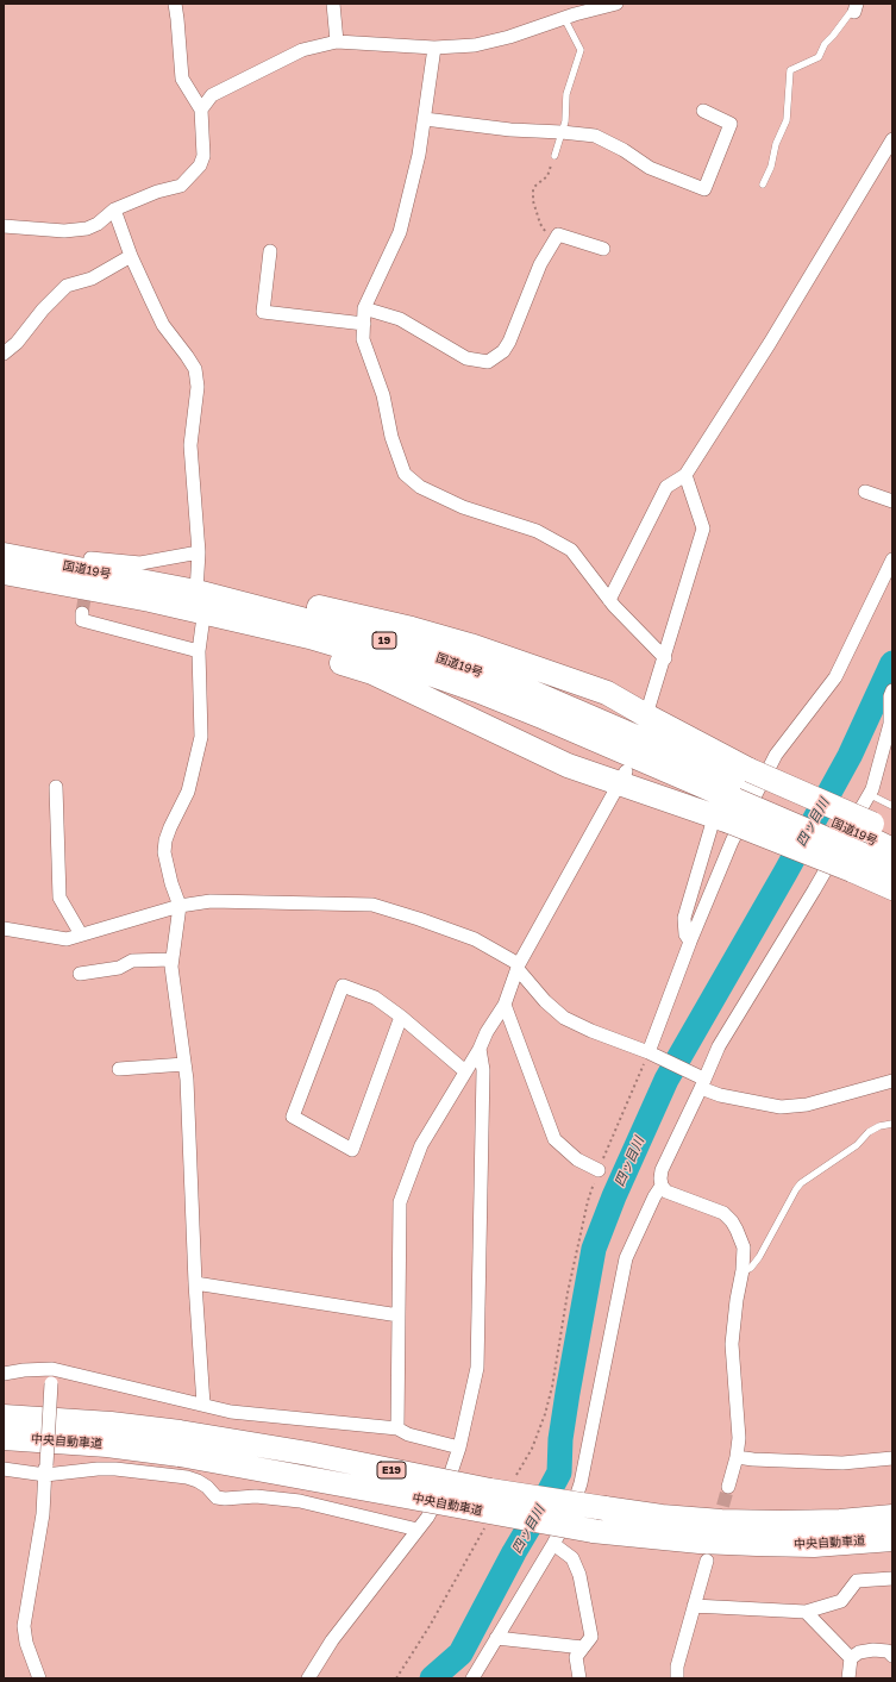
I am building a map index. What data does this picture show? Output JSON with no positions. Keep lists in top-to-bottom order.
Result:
{
  "streets": {
    "highway": [
      "国道19号",
      "19",
      "中央自動車道",
      "E19"
    ]
  },
  "crossings": [
    ["国道19号", "19"]
  ],
  "water": ["四ッ目川"]
}
